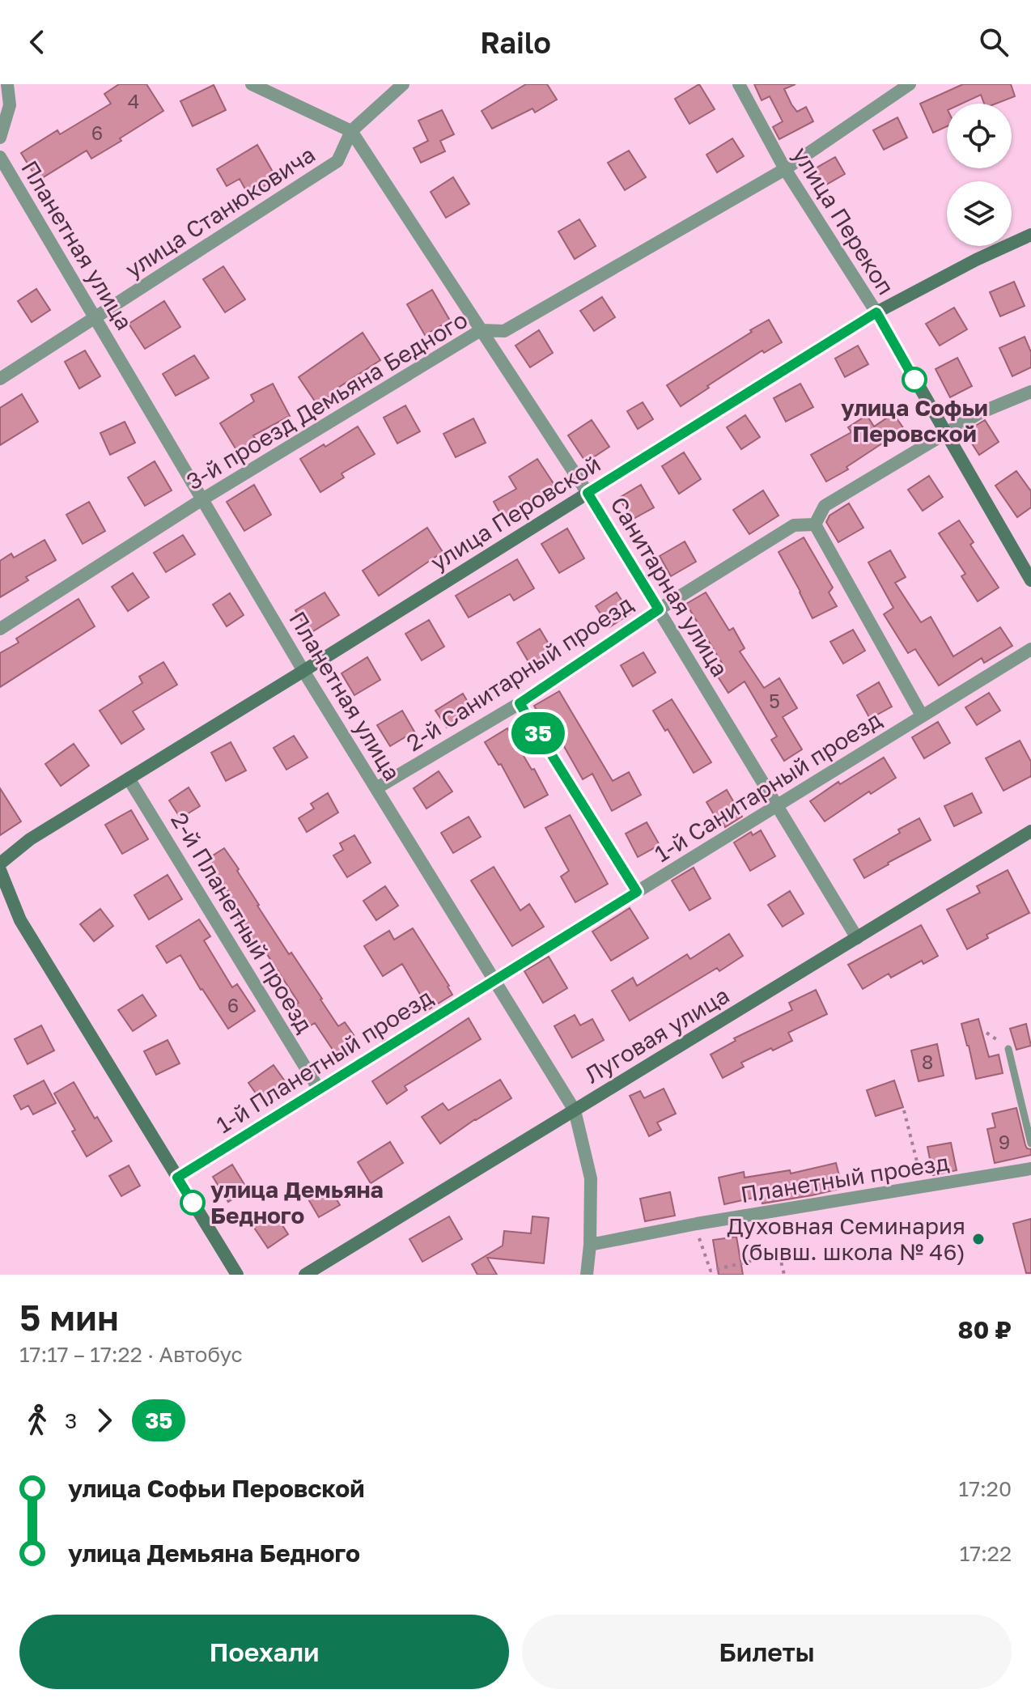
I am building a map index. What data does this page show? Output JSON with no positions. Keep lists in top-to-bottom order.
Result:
{
  "streets": {
    "main road": ["улица Перекоп", "улица Перовской", "Луговая улица"],
    "street": [
      "улица Станюковича",
      "Планетная улица",
      "3-й проезд Демьяна Бедного",
      "Санитарная улица",
      "2-й Санитарный проезд",
      "1-й Санитарный проезд",
      "2-й Планетный проезд",
      "1-й Планетный проезд",
      "Планетный проезд"
    ]
  },
  "crossings": [
    ["улица Станюковича", "Планетная улица"],
    ["улица Станюковича", "Санитарная улица"],
    ["улица Перекоп", "3-й проезд Демьяна Бедного"],
    ["улица Перекоп", "улица Перовской"],
    ["Планетная улица", "3-й проезд Демьяна Бедного"],
    ["Планетная улица", "улица Перовской"],
    ["Планетная улица", "2-й Санитарный проезд"],
    ["Планетная улица", "1-й Санитарный проезд"],
    ["Планетная улица", "Луговая улица"],
    ["Планетная улица", "1-й Планетный проезд"],
    ["Планетная улица", "Планетный проезд"],
    ["3-й проезд Демьяна Бедного", "Санитарная улица"],
    ["улица Перовской", "Санитарная улица"],
    ["улица Перовской", "2-й Планетный проезд"],
    ["Санитарная улица", "2-й Санитарный проезд"],
    ["Санитарная улица", "1-й Санитарный проезд"],
    ["Санитарная улица", "Луговая улица"],
    ["1-й Санитарный проезд", "1-й Планетный проезд"],
    ["2-й Планетный проезд", "1-й Планетный проезд"]
  ],
  "places": ["улица Софьи Перовской", "улица Демьяна Бедного", "Духовная Семинария (бывш. школа № 46)"],
  "lines": ["bus line 35"],
  "house_numbers": [
    "4",
    "6",
    "5",
    "6",
    "8",
    "9"
  ],
  "page": {
    "header": "Railo",
    "on_map": "35",
    "heading": ["5 мин", "17:17 – 17:22 · Автобус", "80 ₽"],
    "legs": ["3", "35"],
    "list": [
      {
        "name": "улица Софьи Перовской",
        "value": "17:20"
      },
      {
        "name": "улица Демьяна Бедного",
        "value": "17:22"
      }
    ],
    "buttons": ["Поехали", "Билеты"]
  }
}
